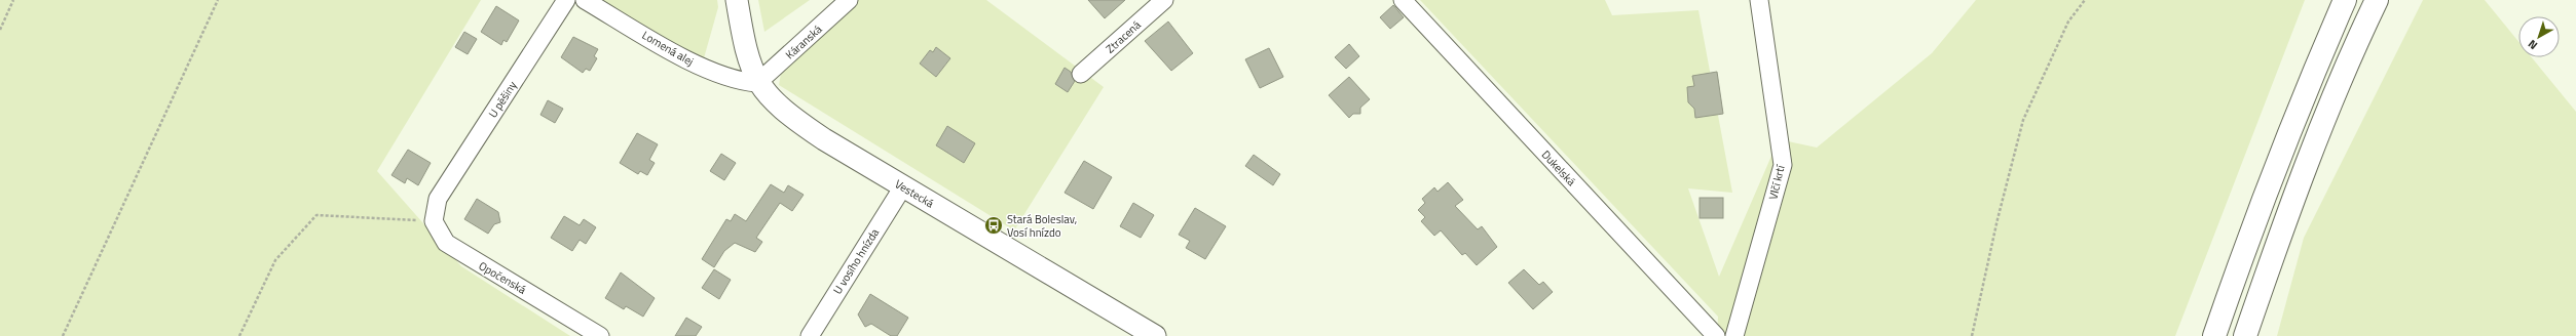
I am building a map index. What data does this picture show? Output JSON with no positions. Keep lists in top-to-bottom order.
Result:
{
  "streets": {
    "street": [
      "Ztracená",
      "Káranská",
      "Lomená alej",
      "U pěšiny",
      "Dukelská",
      "Vlčí krtí",
      "Vestecká",
      "U vosího hnízda",
      "Opočenská"
    ]
  },
  "crossings": [
    ["Káranská", "Lomená alej"],
    ["Káranská", "Vestecká"],
    ["Lomená alej", "Vestecká"],
    ["U pěšiny", "Opočenská"],
    ["Vestecká", "U vosího hnízda"]
  ],
  "places": {
    "bus stop": ["Stará Boleslav, Vosí hnízdo"]
  },
  "north": "bottom left"
}
